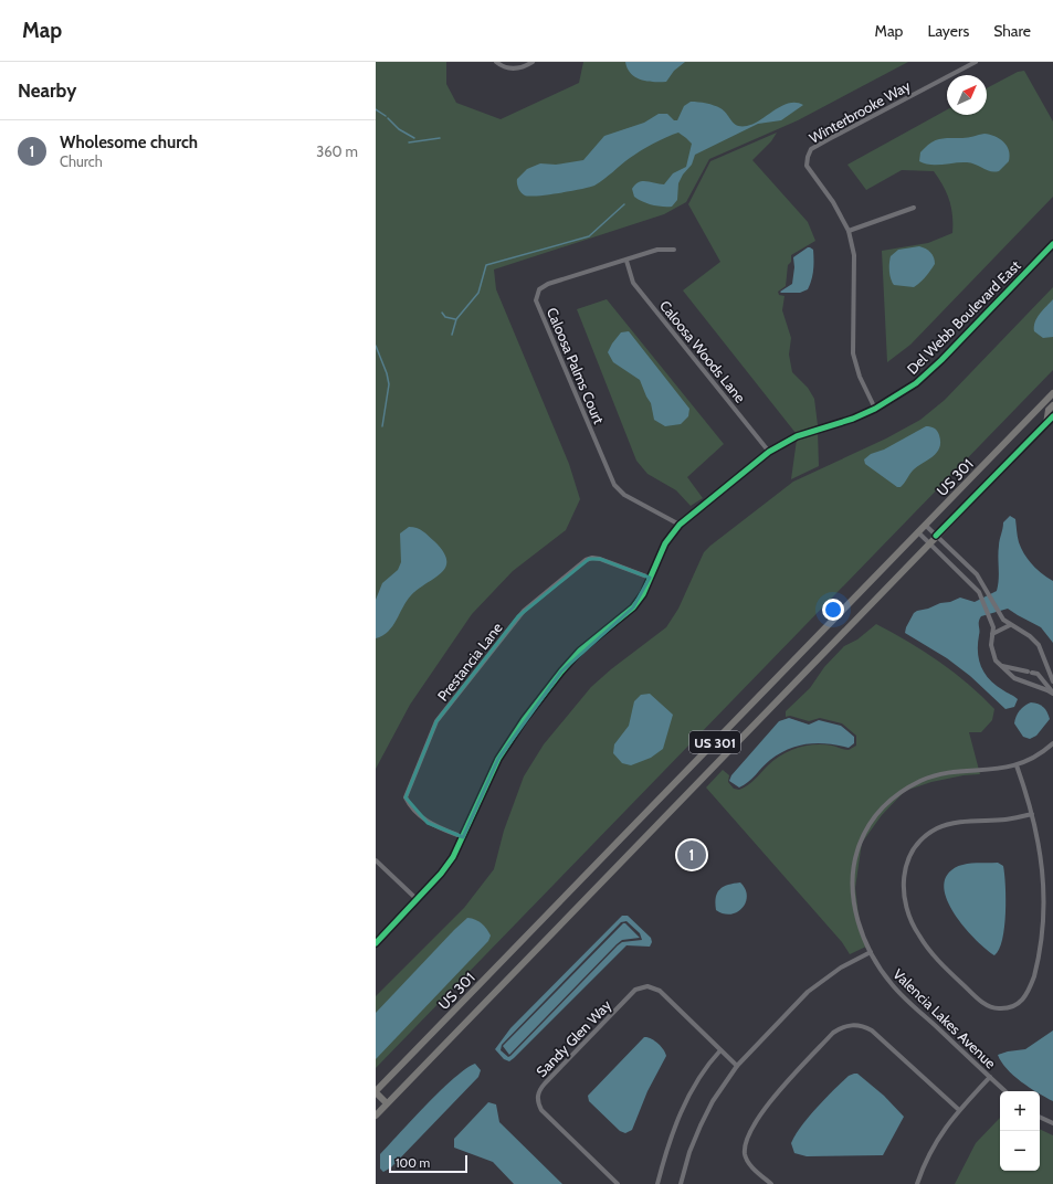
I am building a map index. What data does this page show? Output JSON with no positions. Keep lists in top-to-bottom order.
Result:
{
  "streets": {
    "main road": ["US 301"],
    "street": [
      "Winterbrooke Way",
      "Del Webb Boulevard East",
      "Caloosa Woods Lane",
      "Caloosa Palms Court",
      "Prestancia Lane",
      "Valencia Lakes Avenue",
      "Sandy Glen Way"
    ]
  },
  "crossings": [
    ["Winterbrooke Way", "Del Webb Boulevard East"],
    ["Del Webb Boulevard East", "Caloosa Woods Lane"],
    ["Del Webb Boulevard East", "Caloosa Palms Court"],
    ["Del Webb Boulevard East", "Prestancia Lane"],
    ["Caloosa Woods Lane", "Caloosa Palms Court"]
  ],
  "scale_bar": "100 m",
  "north": "top right",
  "page": {
    "header": "Map",
    "nav": ["Map", "Layers", "Share"],
    "heading": "Nearby",
    "list": [
      {
        "mark": "1",
        "name": "Wholesome church",
        "note": "Church",
        "value": "360 m"
      }
    ],
    "pins": "1",
    "map_buttons": ["+", "−"],
    "scale": "100 m"
  }
}
